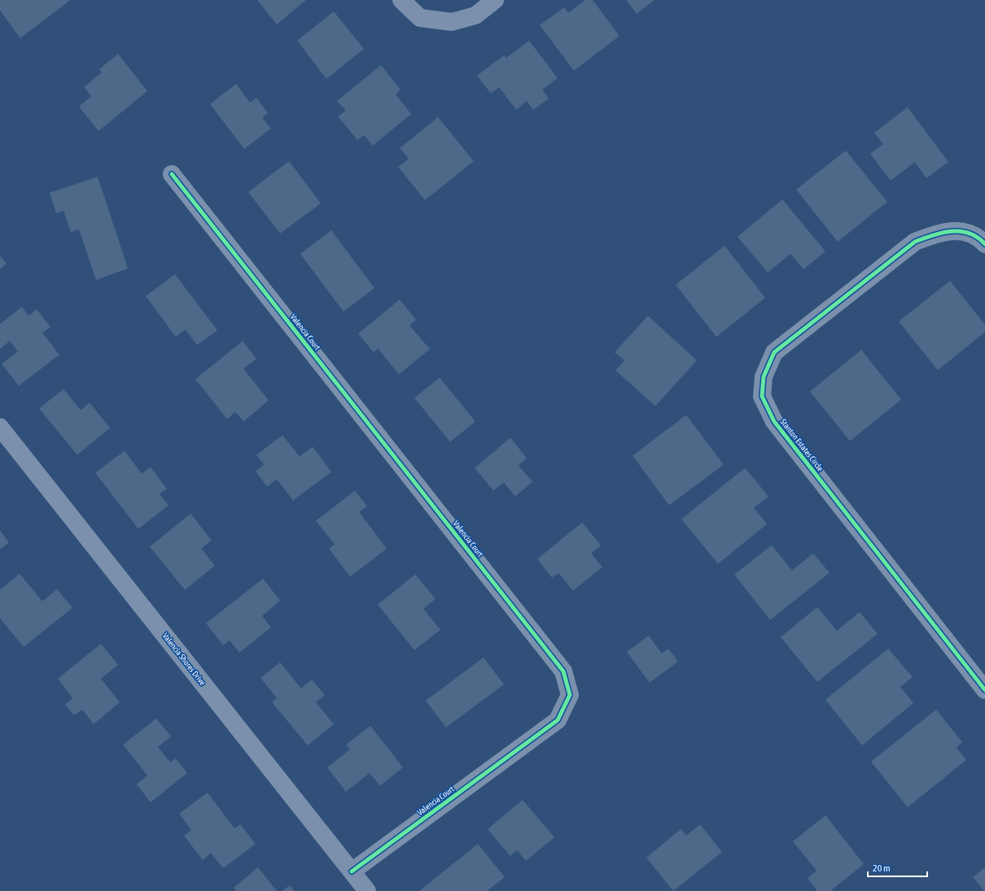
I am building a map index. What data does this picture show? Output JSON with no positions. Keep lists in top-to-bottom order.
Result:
{
  "streets": {
    "street": ["Valencia Court", "Stanton Estates Circle", "Valencia Shores Drive"]
  },
  "crossings": [
    ["Valencia Court", "Valencia Shores Drive"]
  ],
  "scale_bar": "20 m"
}
